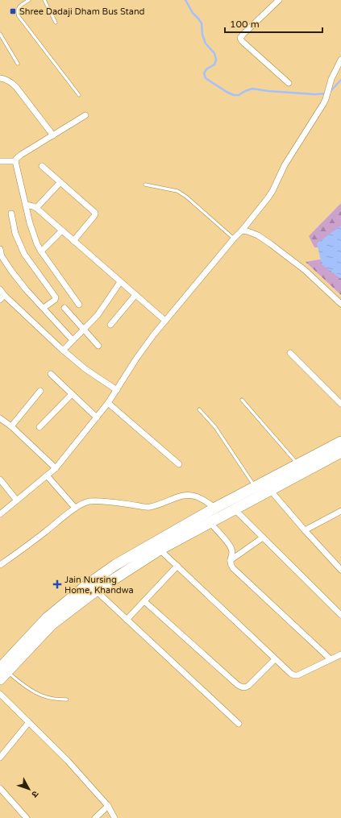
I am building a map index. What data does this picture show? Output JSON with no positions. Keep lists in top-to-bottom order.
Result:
{
  "places": {
    "transit": ["Shree Dadaji Dham Bus Stand"],
    "health": ["Jain Nursing Home, Khandwa"]
  },
  "scale_bar": "100 m",
  "north": "bottom right"
}
